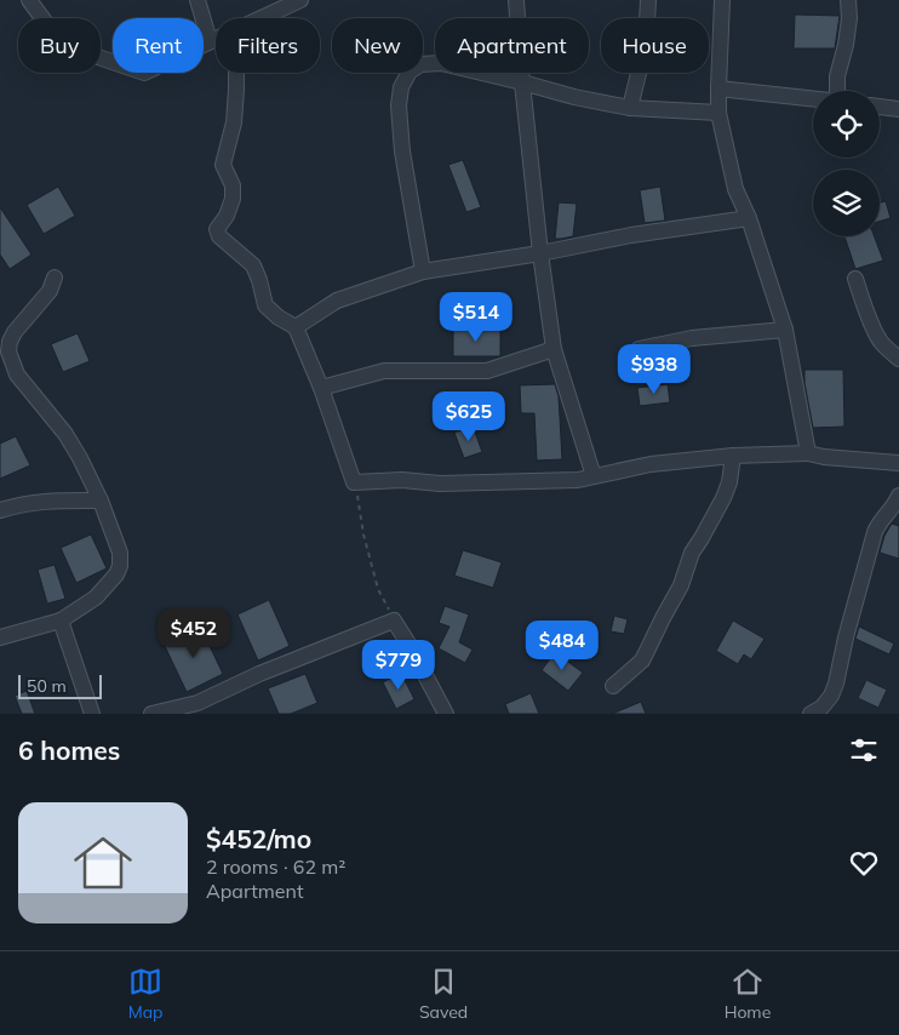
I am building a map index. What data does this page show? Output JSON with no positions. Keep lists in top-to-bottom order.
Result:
{
  "scale_bar": "50 m",
  "page": {
    "chip": [
      "Buy",
      "Rent",
      "Filters",
      "New",
      "Apartment",
      "House"
    ],
    "price": [
      "$514",
      "$938",
      "$625",
      "$452",
      "$484",
      "$779"
    ],
    "scale": "50 m",
    "heading": "6 homes",
    "list": [
      {
        "name": "$452/mo",
        "note": "2 rooms · 62 m² · Apartment"
      }
    ],
    "tabs": ["Map", "Saved", "Home"]
  }
}
